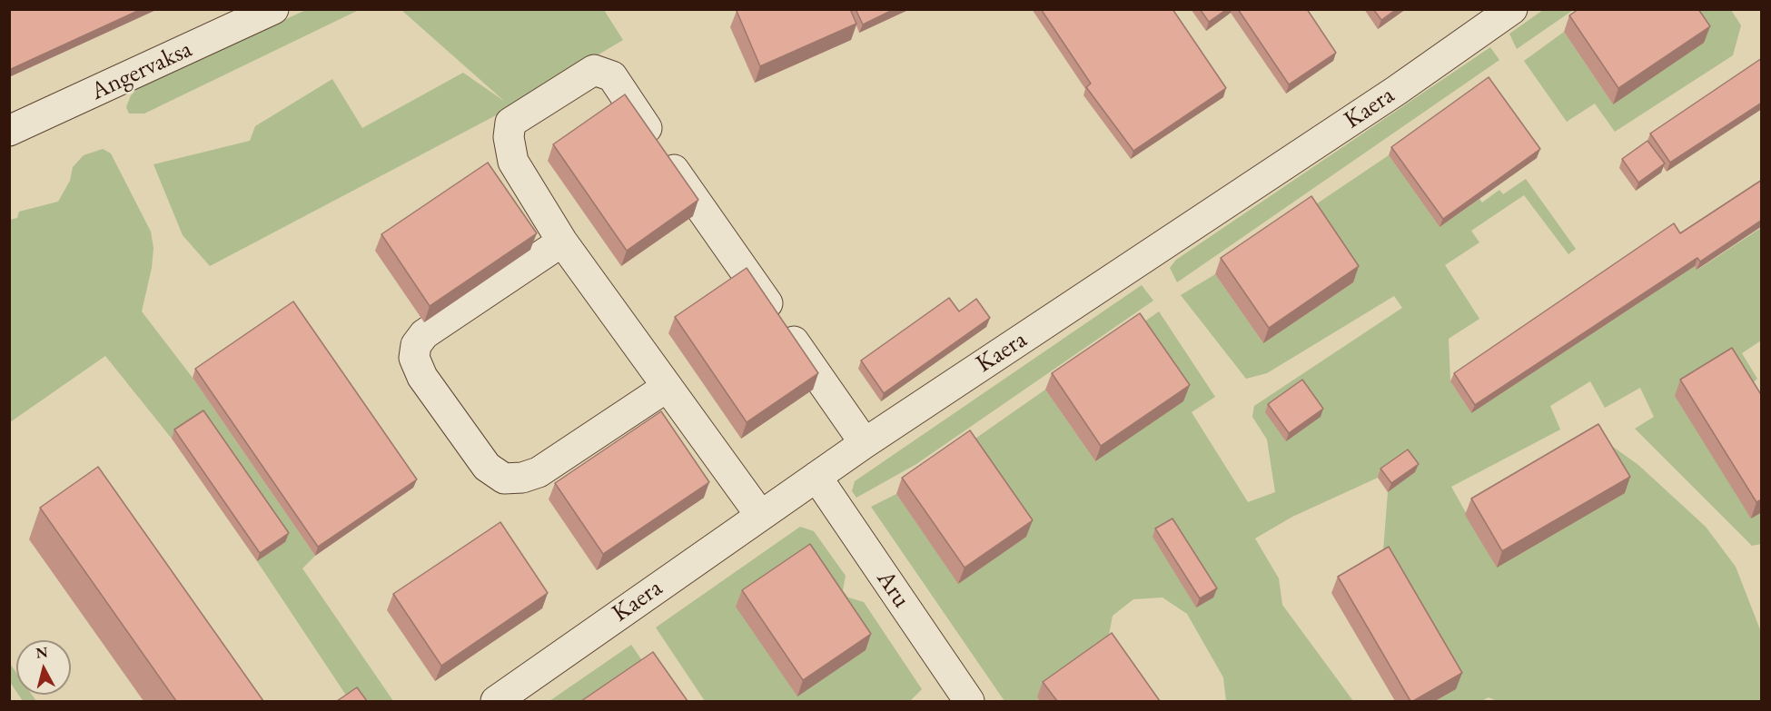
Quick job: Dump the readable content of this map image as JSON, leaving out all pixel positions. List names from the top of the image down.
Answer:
{
  "streets": {
    "street": ["Angervaksa", "Kaera", "Aru"]
  },
  "crossings": [
    ["Kaera", "Aru"]
  ],
  "north": "top"
}
